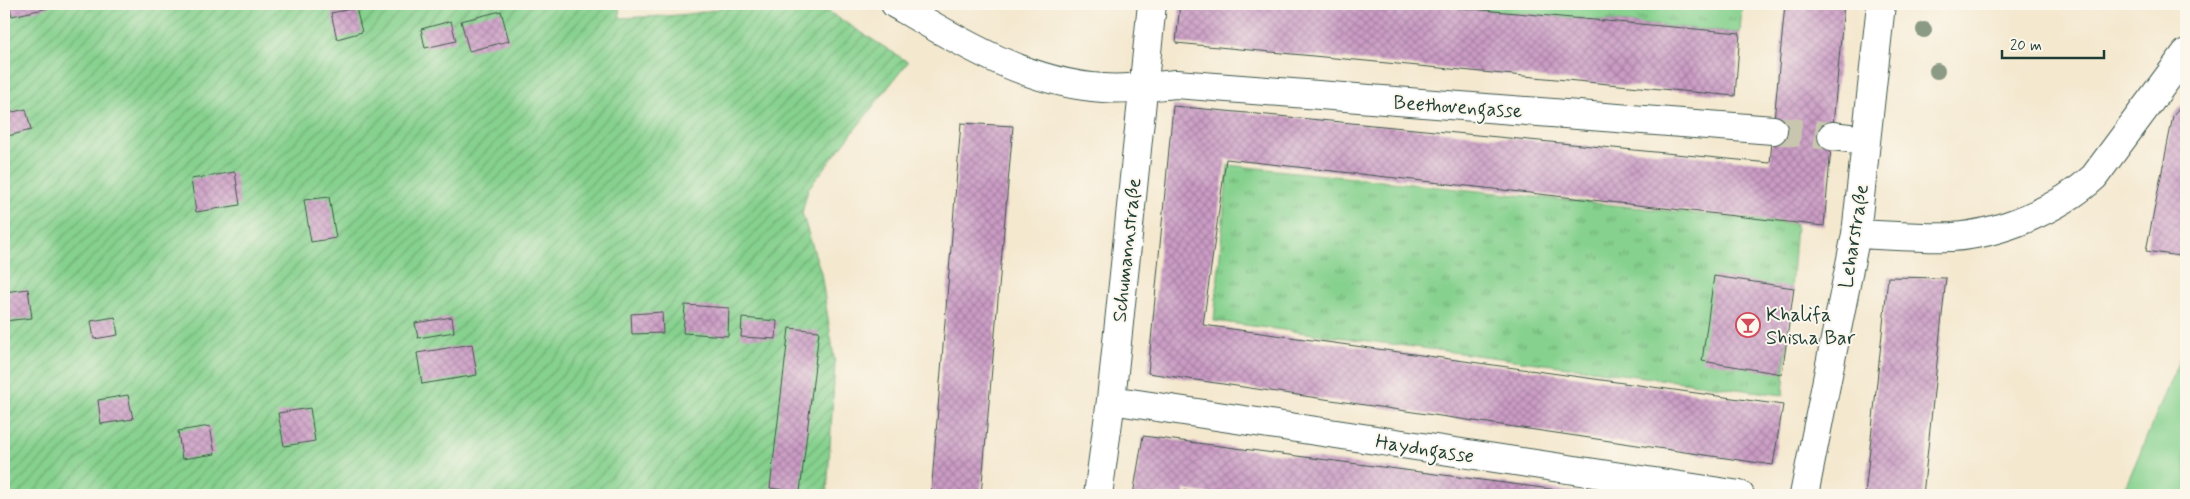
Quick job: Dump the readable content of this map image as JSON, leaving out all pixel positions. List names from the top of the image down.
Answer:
{
  "streets": {
    "street": [
      "Beethovengasse",
      "Leharstraße",
      "Schumannstraße",
      "Haydngasse"
    ]
  },
  "crossings": [
    ["Beethovengasse", "Schumannstraße"],
    ["Schumannstraße", "Haydngasse"]
  ],
  "places": {
    "bar": ["Khalifa Shisha Bar"]
  },
  "scale_bar": "20 m"
}
